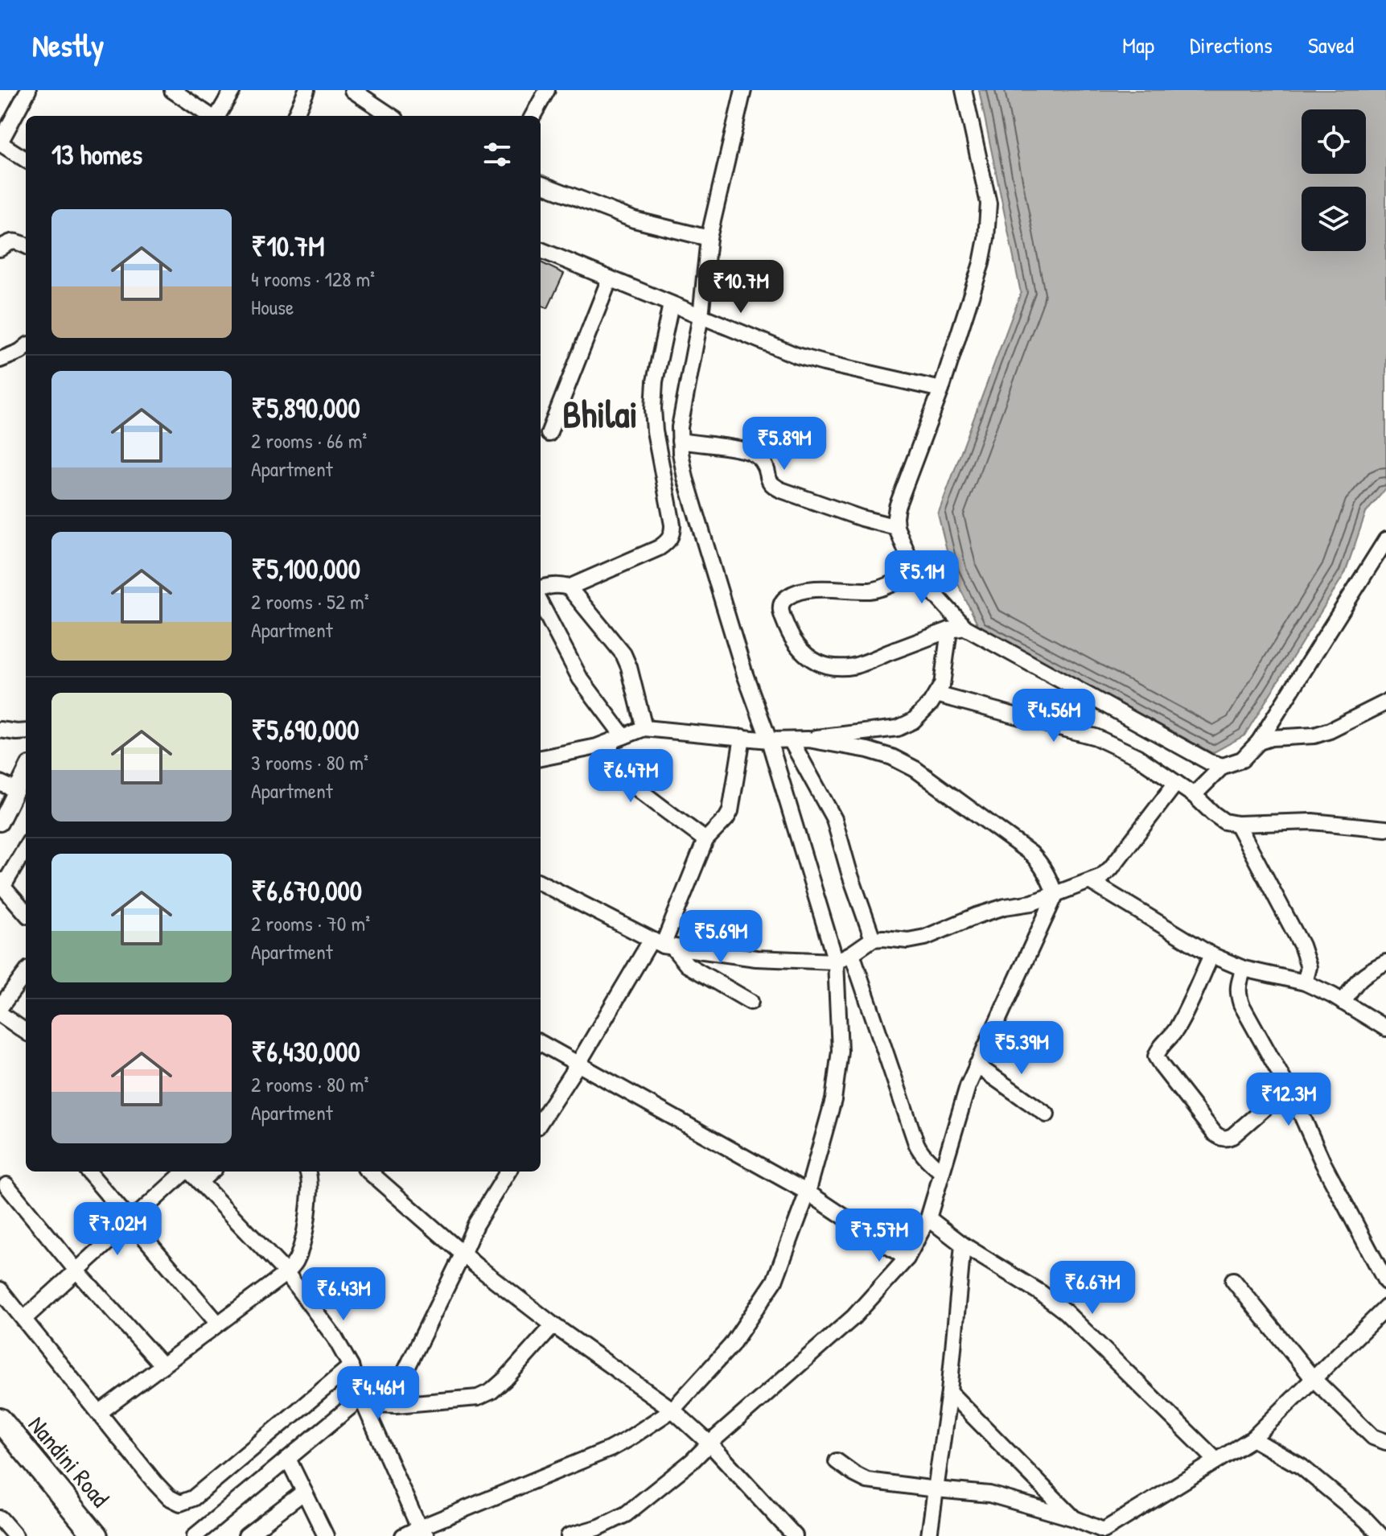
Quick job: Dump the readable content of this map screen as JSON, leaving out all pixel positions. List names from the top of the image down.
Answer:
{
  "streets": {
    "main road": ["Nandini Road"]
  },
  "districts": ["Bhilai"],
  "page": {
    "header": "Nestly",
    "nav": ["Map", "Directions", "Saved"],
    "heading": "13 homes",
    "list": [
      {
        "name": "₹10.7M",
        "note": "4 rooms · 128 m² · House"
      },
      {
        "name": "₹5,890,000",
        "note": "2 rooms · 66 m² · Apartment"
      },
      {
        "name": "₹5,100,000",
        "note": "2 rooms · 52 m² · Apartment"
      },
      {
        "name": "₹5,690,000",
        "note": "3 rooms · 80 m² · Apartment"
      },
      {
        "name": "₹6,670,000",
        "note": "2 rooms · 70 m² · Apartment"
      },
      {
        "name": "₹6,430,000",
        "note": "2 rooms · 80 m² · Apartment"
      }
    ],
    "price": [
      "₹10.7M",
      "₹5.89M",
      "₹5.1M",
      "₹4.56M",
      "₹6.47M",
      "₹5.69M",
      "₹5.39M",
      "₹12.3M",
      "₹7.02M",
      "₹7.57M",
      "₹6.67M",
      "₹6.43M",
      "₹4.46M"
    ]
  }
}
